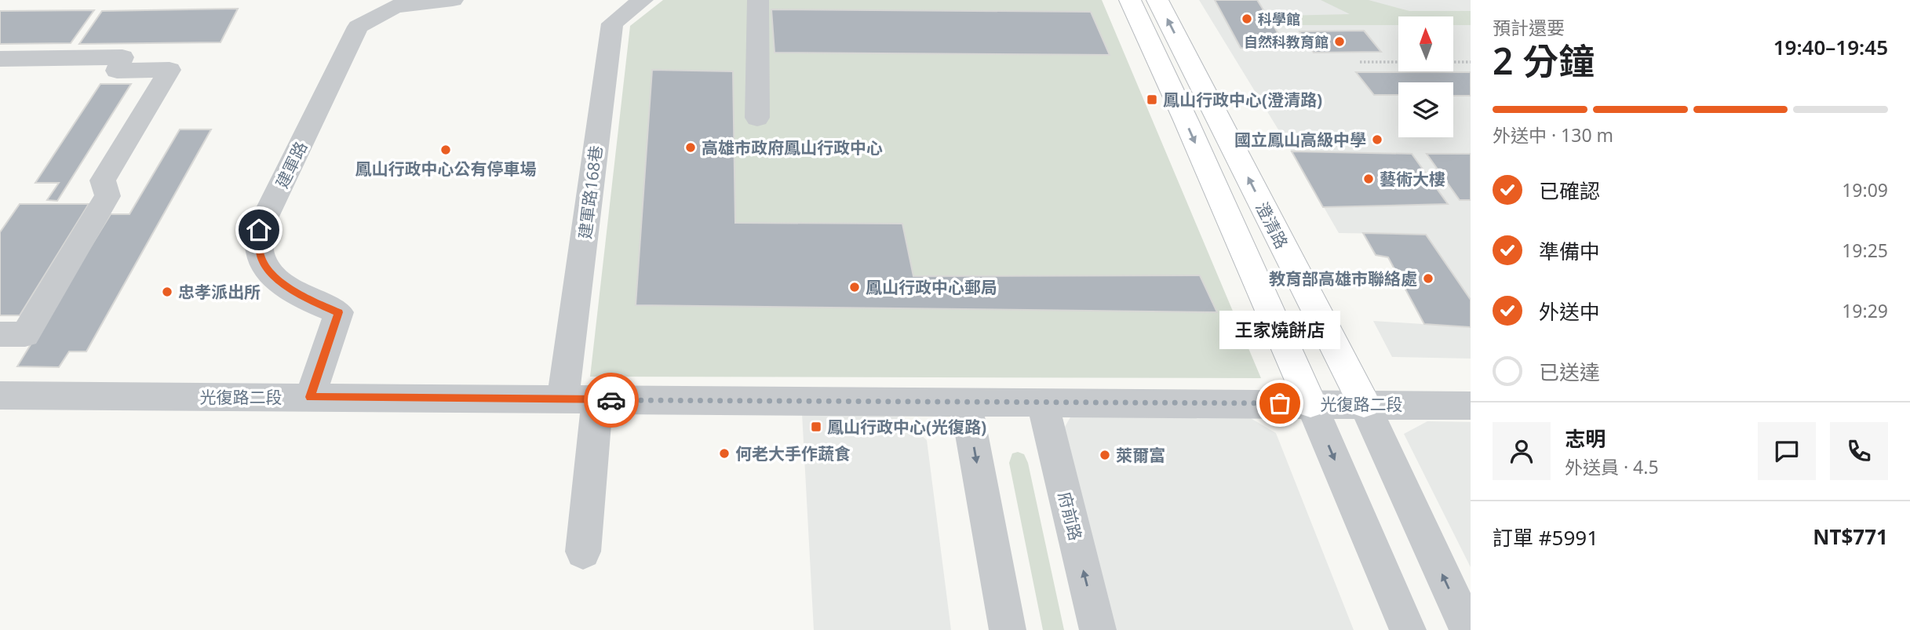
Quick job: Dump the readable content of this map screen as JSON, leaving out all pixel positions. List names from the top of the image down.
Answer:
{
  "streets": {
    "main road": ["澄清路"],
    "street": [
      "建軍路",
      "建軍路168巷",
      "光復路二段",
      "府前路"
    ]
  },
  "crossings": [
    ["建軍路", "光復路二段"],
    ["建軍路168巷", "光復路二段"],
    ["澄清路", "光復路二段"],
    ["光復路二段", "府前路"]
  ],
  "places": {
    "other": [
      "科學館",
      "自然科教育館",
      "國立鳳山高級中學",
      "高雄市政府鳳山行政中心",
      "鳳山行政中心公有停車場",
      "藝術大樓",
      "教育部高雄市聯絡處",
      "鳳山行政中心郵局",
      "忠孝派出所",
      "王家燒餅店",
      "何老大手作蔬食",
      "萊爾富"
    ],
    "transit": ["鳳山行政中心(澄清路)", "鳳山行政中心(光復路)"]
  },
  "north": "top",
  "page": {
    "heading": ["2 分鐘", "預計還要", "19:40–19:45"],
    "panel": [
      "志明",
      "外送員 · 4.5",
      "訂單 #5991",
      "NT$771"
    ],
    "bar": "外送中 · 130 m",
    "list": [
      ["已確認", "19:09"],
      ["準備中", "19:25"],
      ["外送中", "19:29"],
      "已送達"
    ],
    "bubble": "王家燒餅店"
  }
}
